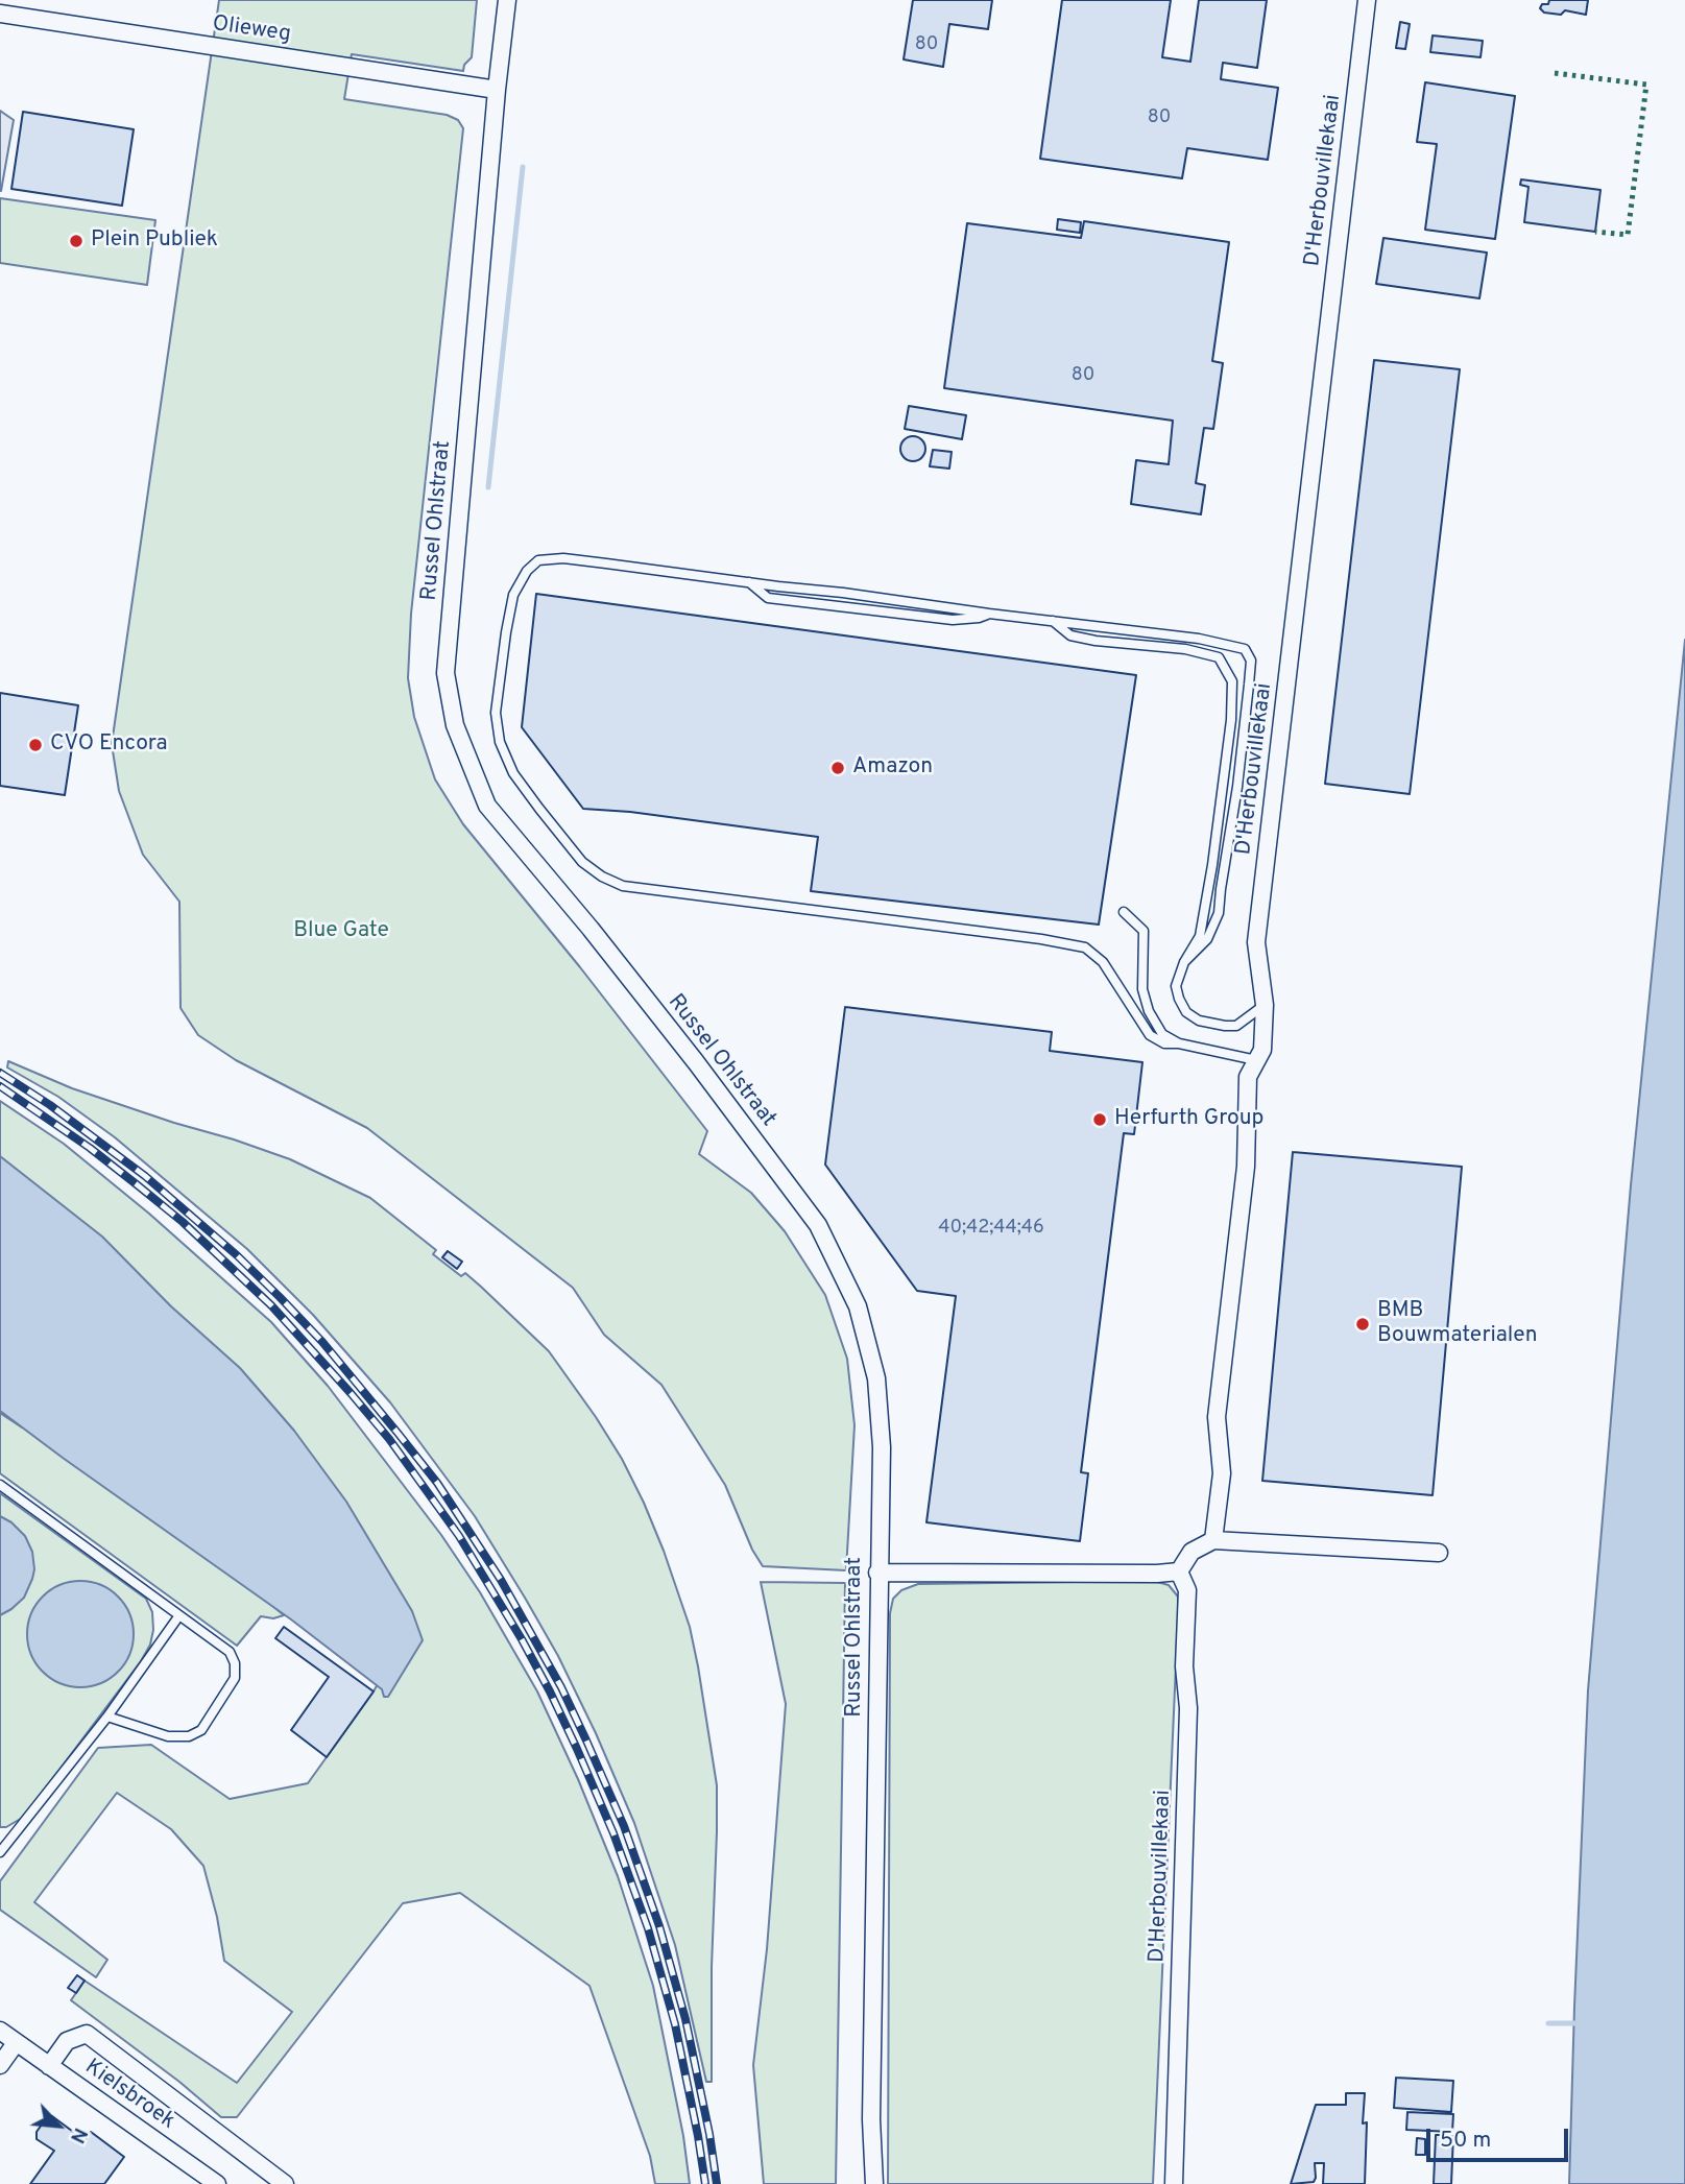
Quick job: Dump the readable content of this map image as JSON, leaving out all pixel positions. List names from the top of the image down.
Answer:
{
  "streets": {
    "street": [
      "Olieweg",
      "D'Herbouvillekaai",
      "Russel Ohlstraat",
      "Kielsbroek"
    ]
  },
  "crossings": [
    ["Olieweg", "Russel Ohlstraat"]
  ],
  "parks": ["Blue Gate"],
  "places": [
    "Plein Publiek",
    "CVO Encora",
    "Amazon",
    "Herfurth Group",
    "BMB Bouwmaterialen"
  ],
  "house_numbers": [
    "80",
    "80",
    "80",
    "40;42;44;46"
  ],
  "scale_bar": "50 m",
  "north": "bottom right"
}
